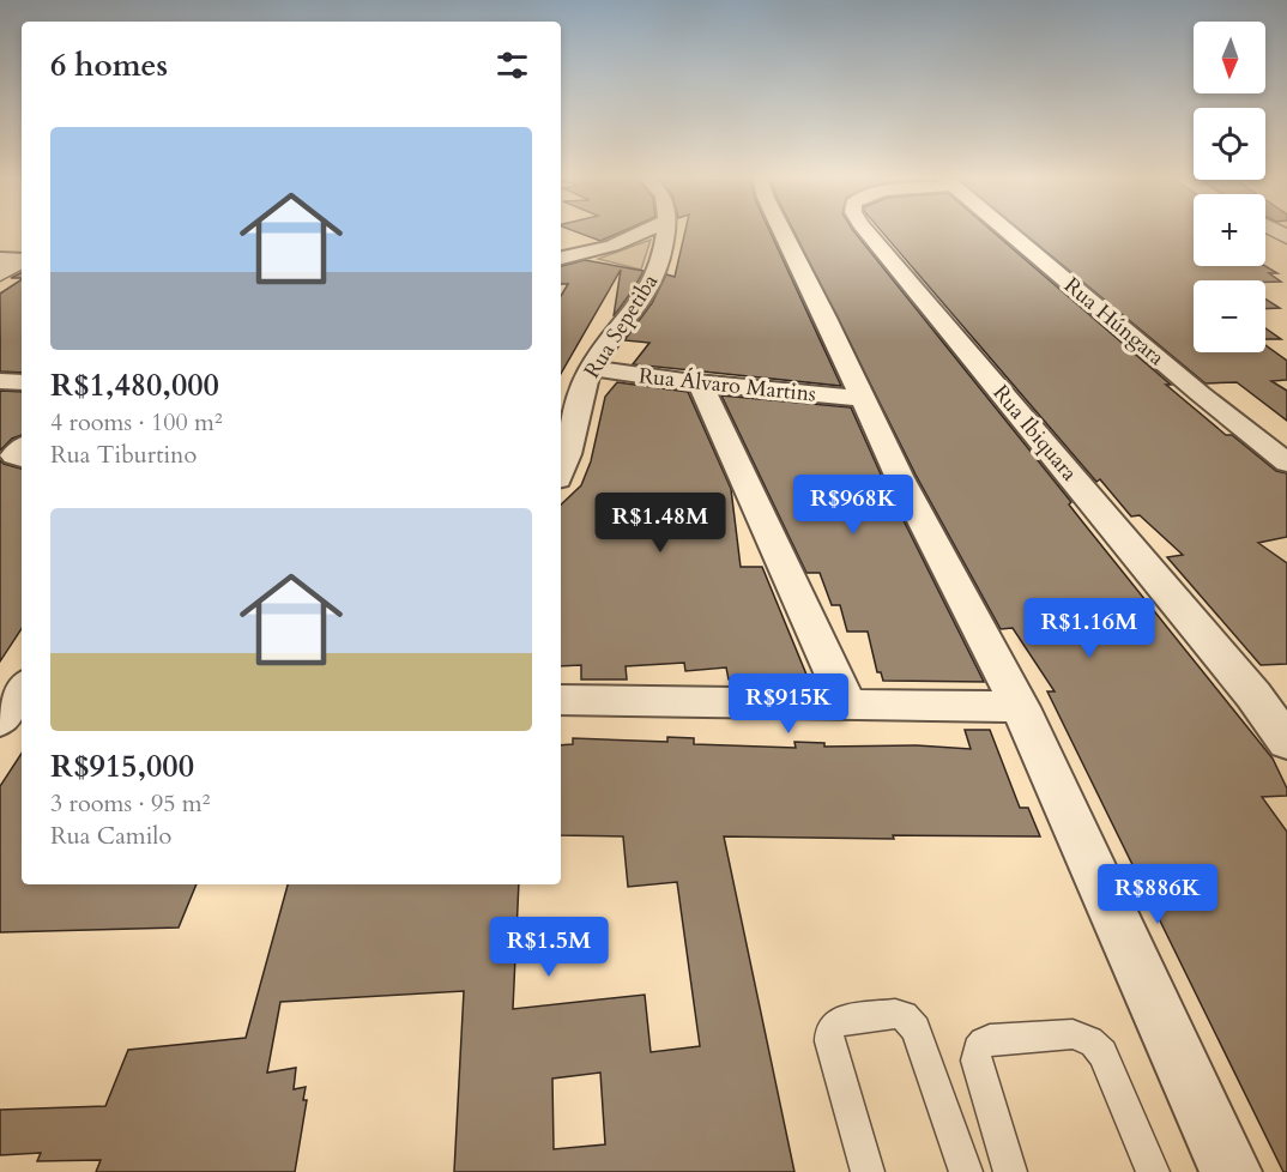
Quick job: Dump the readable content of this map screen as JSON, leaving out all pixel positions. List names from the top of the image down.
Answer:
{
  "streets": {
    "street": [
      "Rua Húngara",
      "Rua Sepetiba",
      "Rua Álvaro Martins",
      "Rua Ibiquara"
    ]
  },
  "crossings": [
    ["Rua Sepetiba", "Rua Álvaro Martins"]
  ],
  "north": "bottom",
  "page": {
    "map_buttons": ["+", "−"],
    "heading": "6 homes",
    "list": [
      {
        "name": "R$1,480,000",
        "note": "4 rooms · 100 m² · Rua Tiburtino"
      },
      {
        "name": "R$915,000",
        "note": "3 rooms · 95 m² · Rua Camilo"
      }
    ],
    "price": [
      "R$968K",
      "R$1.48M",
      "R$1.16M",
      "R$915K",
      "R$886K",
      "R$1.5M"
    ]
  }
}
